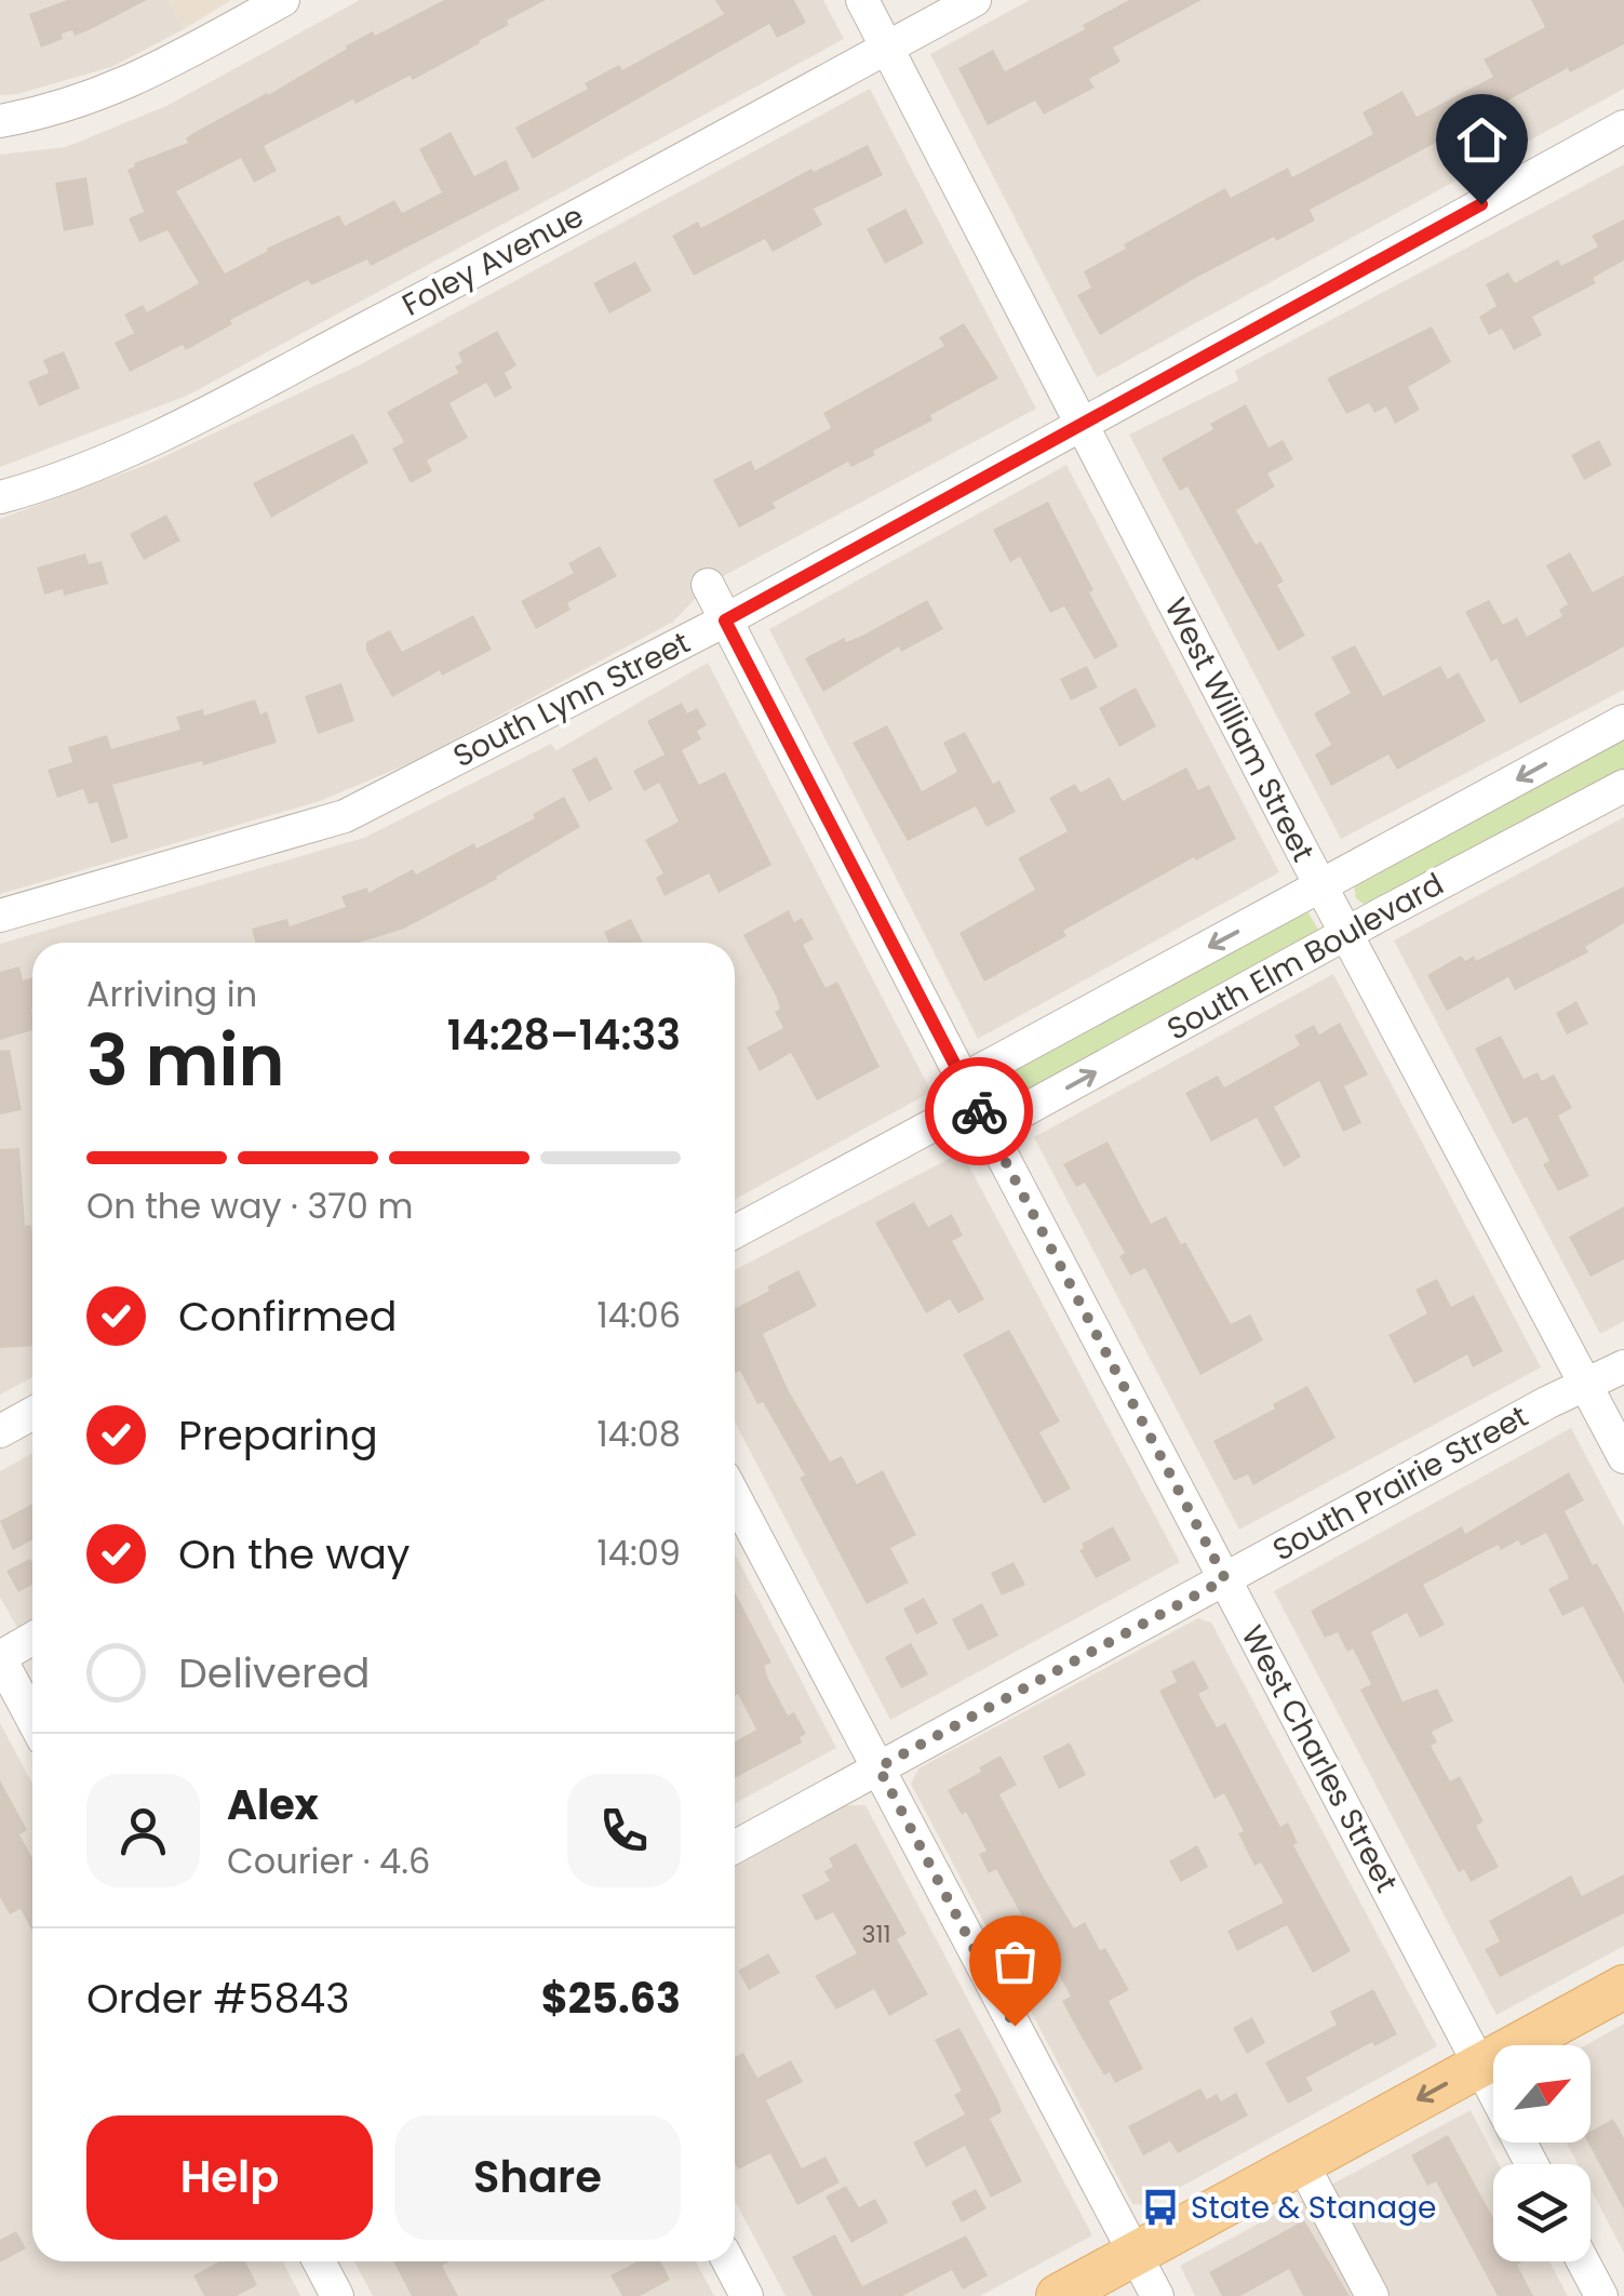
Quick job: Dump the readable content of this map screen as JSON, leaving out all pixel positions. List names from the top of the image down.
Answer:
{
  "streets": {
    "street": [
      "Foley Avenue",
      "South Lynn Street",
      "West William Street",
      "South Elm Boulevard",
      "South Prairie Street",
      "West Charles Street"
    ]
  },
  "crossings": [
    ["Foley Avenue", "West William Street"],
    ["South Lynn Street", "West William Street"],
    ["South Lynn Street", "West Charles Street"],
    ["West William Street", "South Elm Boulevard"],
    ["West William Street", "South Prairie Street"],
    ["South Elm Boulevard", "West Charles Street"],
    ["South Prairie Street", "West Charles Street"]
  ],
  "places": {
    "bus stop": ["State & Stanage"]
  },
  "house_numbers": ["311"],
  "north": "top right",
  "page": {
    "heading": ["3 min", "Arriving in", "14:28–14:33"],
    "panel": [
      "Alex",
      "Courier · 4.6",
      "Order #5843",
      "$25.63"
    ],
    "bar": "On the way · 370 m",
    "list": [
      ["Confirmed", "14:06"],
      ["Preparing", "14:08"],
      ["On the way", "14:09"],
      "Delivered"
    ],
    "buttons": ["Help", "Share"]
  }
}
